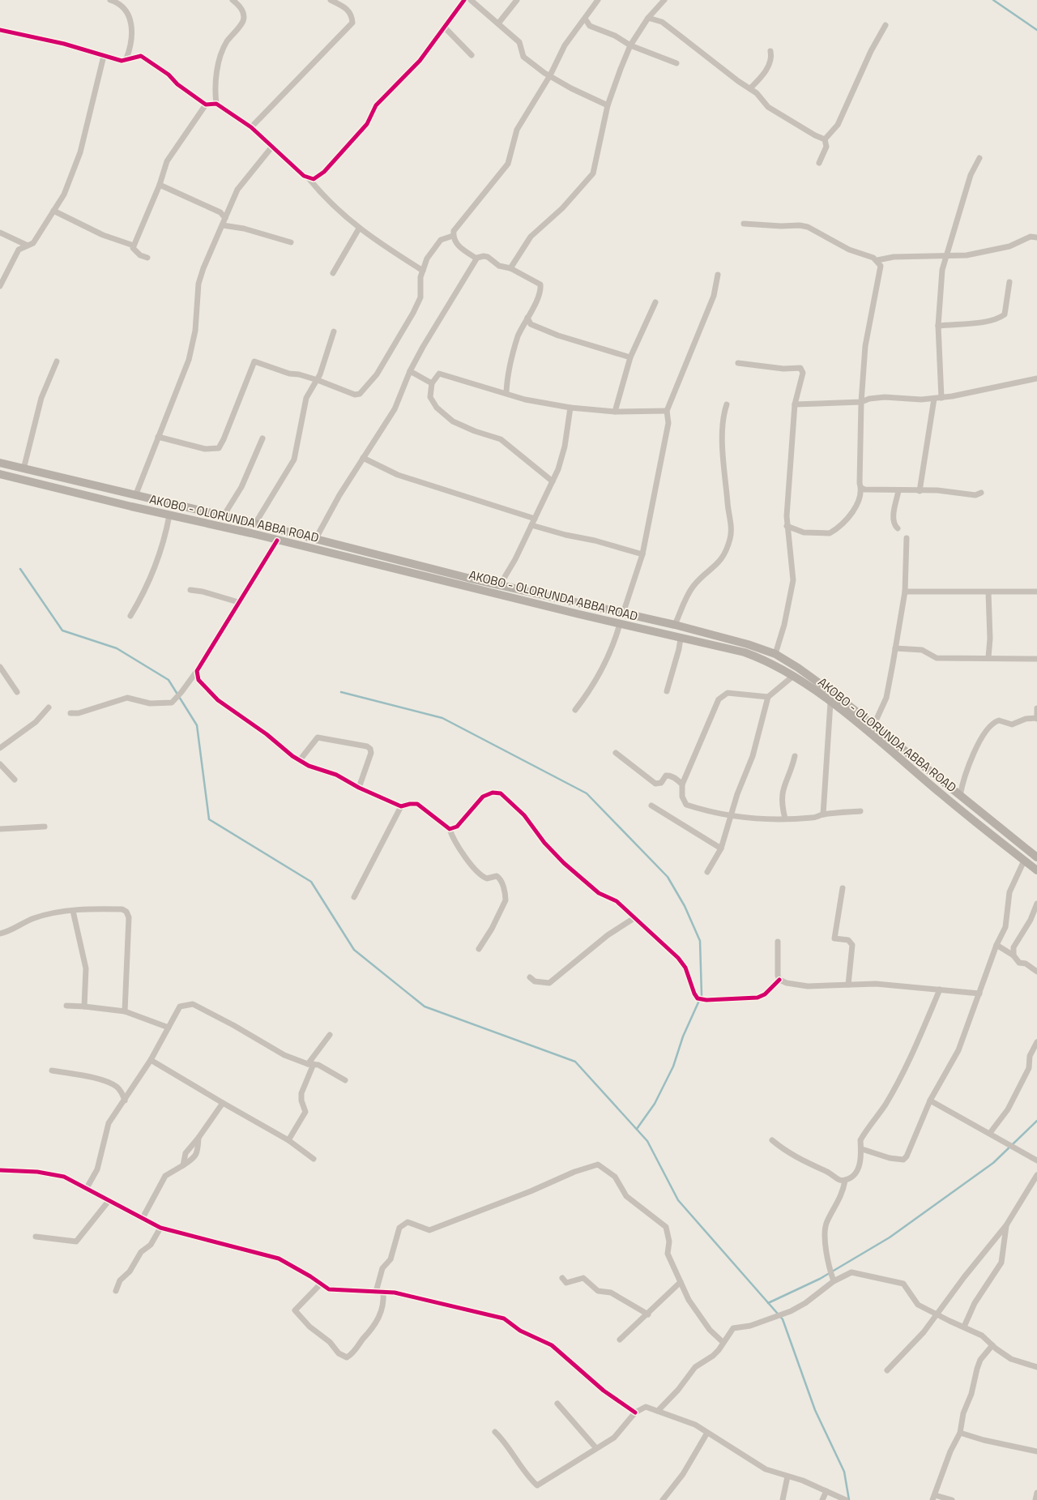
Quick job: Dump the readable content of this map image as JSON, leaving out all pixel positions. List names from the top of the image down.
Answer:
{
  "streets": {
    "main road": ["AKOBO - OLORUNDA ABBA ROAD"]
  }
}
